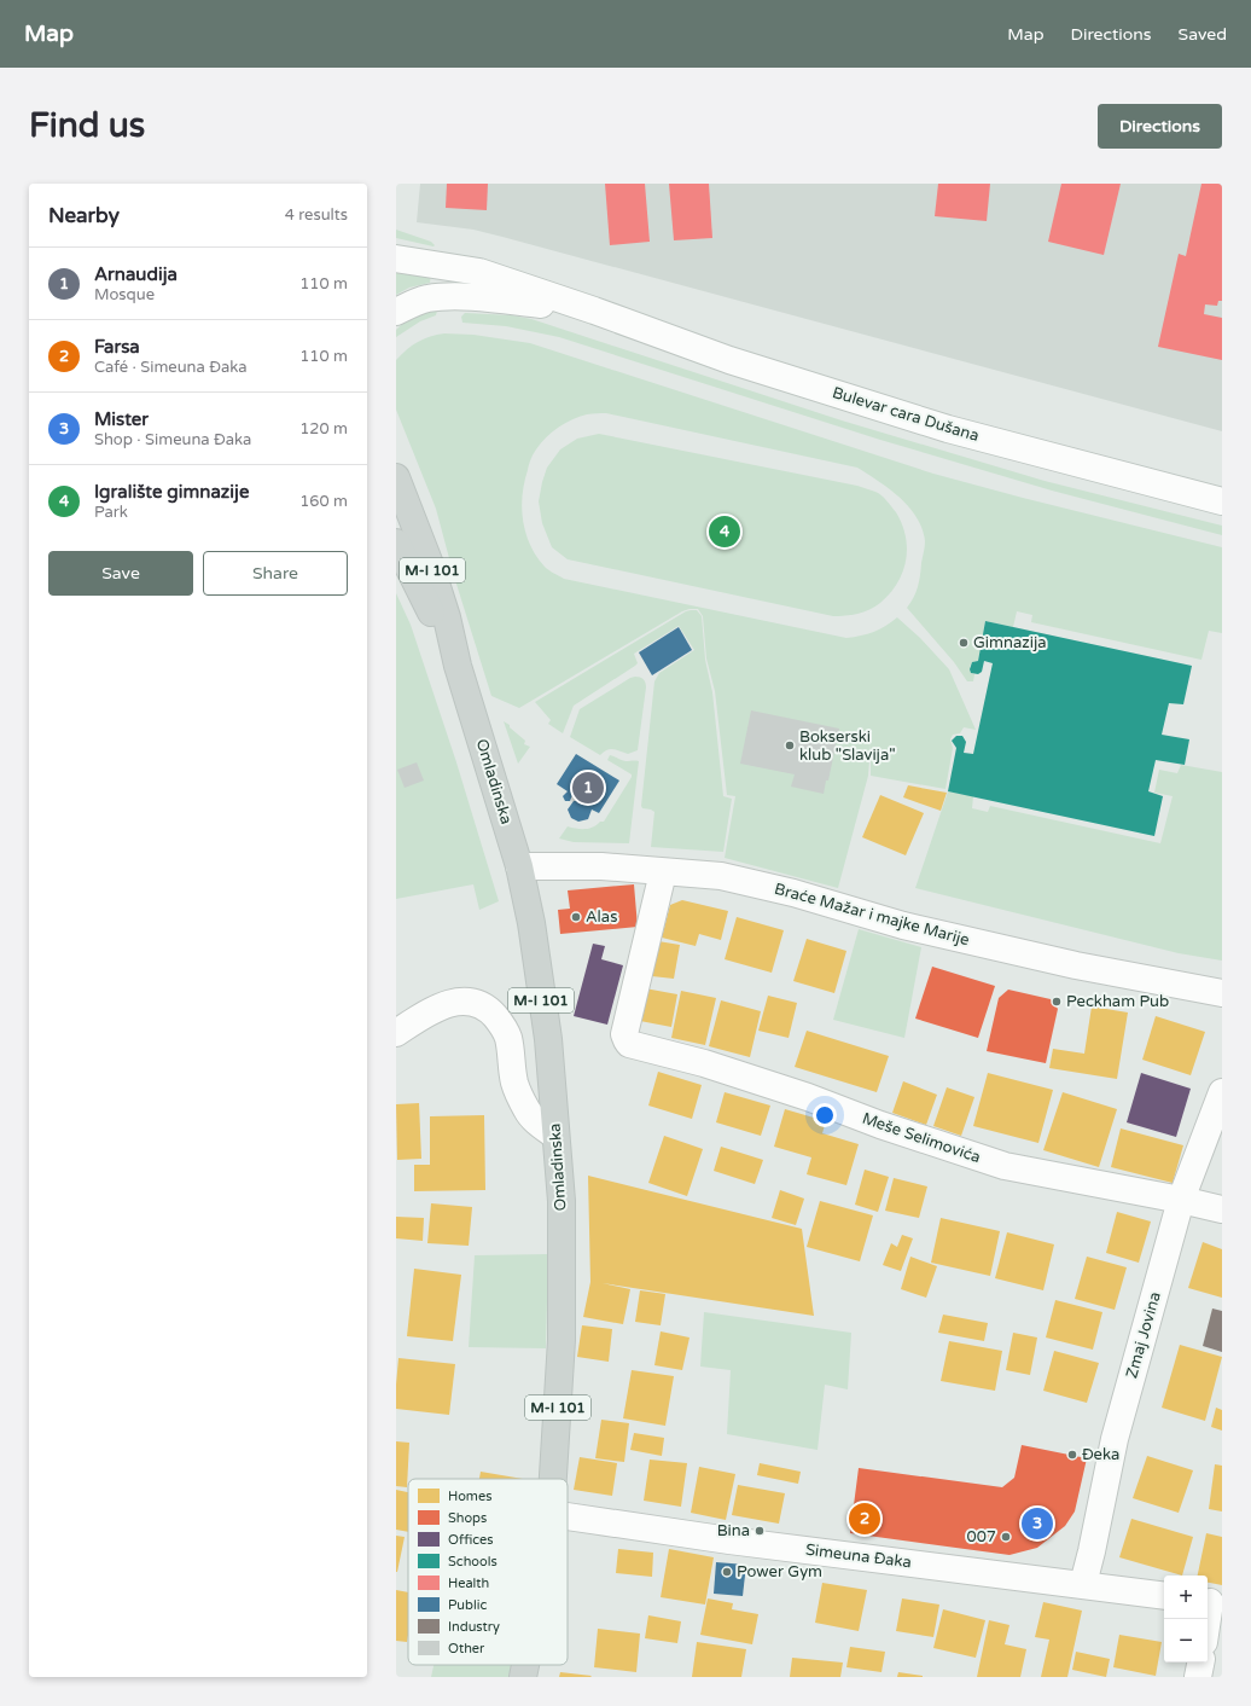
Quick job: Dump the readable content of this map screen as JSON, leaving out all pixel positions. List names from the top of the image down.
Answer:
{
  "streets": {
    "main road": ["M-I 101", "Omladinska"],
    "street": [
      "Bulevar cara Dušana",
      "Braće Mažar i majke Marije",
      "Meše Selimovića",
      "Zmaj Jovina",
      "Simeuna Đaka"
    ]
  },
  "crossings": [
    ["Omladinska", "Braće Mažar i majke Marije"],
    ["Braće Mažar i majke Marije", "Meše Selimovića"],
    ["Meše Selimovića", "Zmaj Jovina"],
    ["Zmaj Jovina", "Simeuna Đaka"]
  ],
  "places": [
    "Gimnazija",
    "Bokserski klub \"Slavija\"",
    "Alas",
    "Peckham Pub",
    "Đeka",
    "Bina",
    "007",
    "Power Gym"
  ],
  "legend": [
    "Homes",
    "Shops",
    "Offices",
    "Schools",
    "Health",
    "Public",
    "Industry",
    "Other"
  ],
  "page": {
    "header": "Map",
    "nav": ["Map", "Directions", "Saved"],
    "buttons": [
      "Directions",
      ["Save", "Share"]
    ],
    "title": "Find us",
    "heading": ["Nearby", "4 results"],
    "list": [
      {
        "mark": "1",
        "name": "Arnaudija",
        "note": "Mosque",
        "value": "110 m"
      },
      {
        "mark": "2",
        "name": "Farsa",
        "note": "Café · Simeuna Đaka",
        "value": "110 m"
      },
      {
        "mark": "3",
        "name": "Mister",
        "note": "Shop · Simeuna Đaka",
        "value": "120 m"
      },
      {
        "mark": "4",
        "name": "Igralište gimnazije",
        "note": "Park",
        "value": "160 m"
      }
    ],
    "pins": [
      "4",
      "1",
      "2",
      "3"
    ],
    "map_buttons": ["+", "−"]
  }
}
